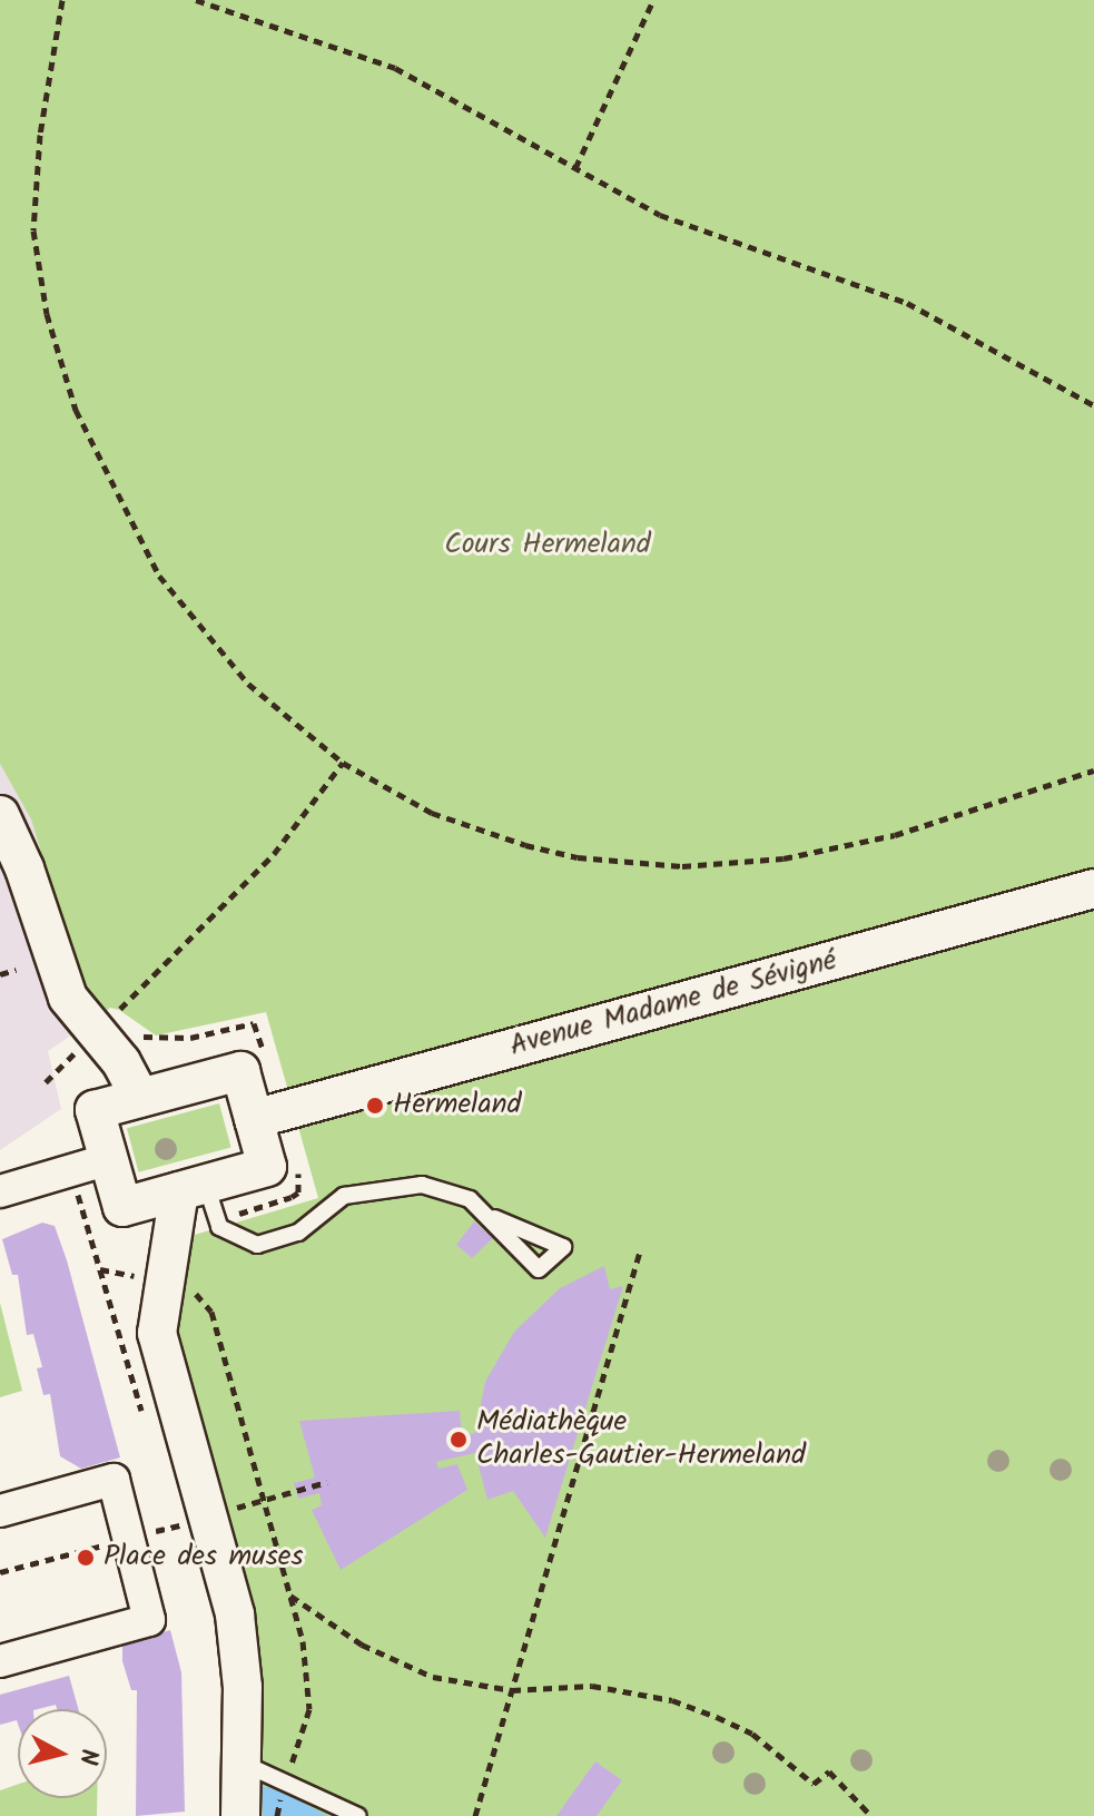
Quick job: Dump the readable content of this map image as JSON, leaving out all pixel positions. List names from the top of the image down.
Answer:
{
  "streets": {
    "street": ["Avenue Madame de Sévigné"]
  },
  "parks": ["Cours Hermeland"],
  "places": ["Hermeland", "Médiathèque Charles-Gautier-Hermeland", "Place des muses"],
  "north": "right"
}
